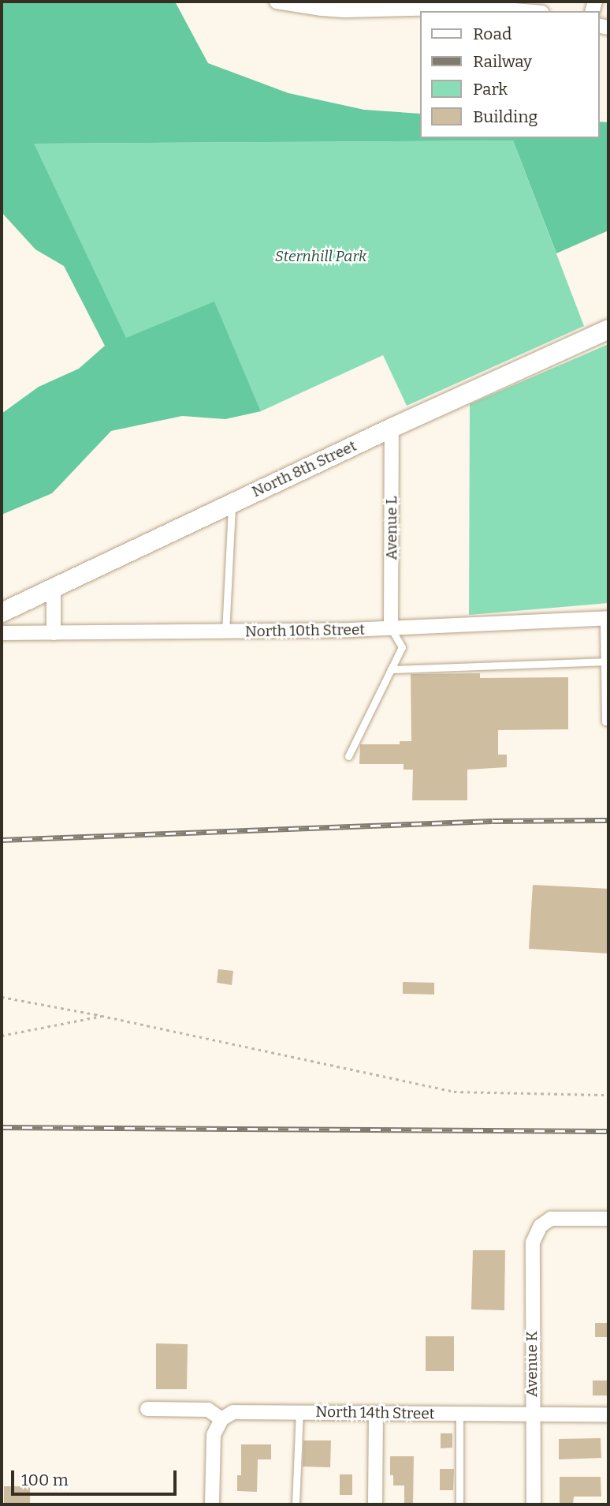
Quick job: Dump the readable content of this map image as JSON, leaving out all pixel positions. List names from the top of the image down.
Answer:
{
  "streets": {
    "street": [
      "North 8th Street",
      "Avenue L",
      "North 10th Street",
      "Avenue K",
      "North 14th Street"
    ]
  },
  "crossings": [
    ["North 8th Street", "Avenue L"],
    ["Avenue L", "North 10th Street"],
    ["Avenue K", "North 14th Street"]
  ],
  "parks": ["Sternhill Park"],
  "legend": [
    "Road",
    "Railway",
    "Park",
    "Building"
  ],
  "scale_bar": "100 m"
}
